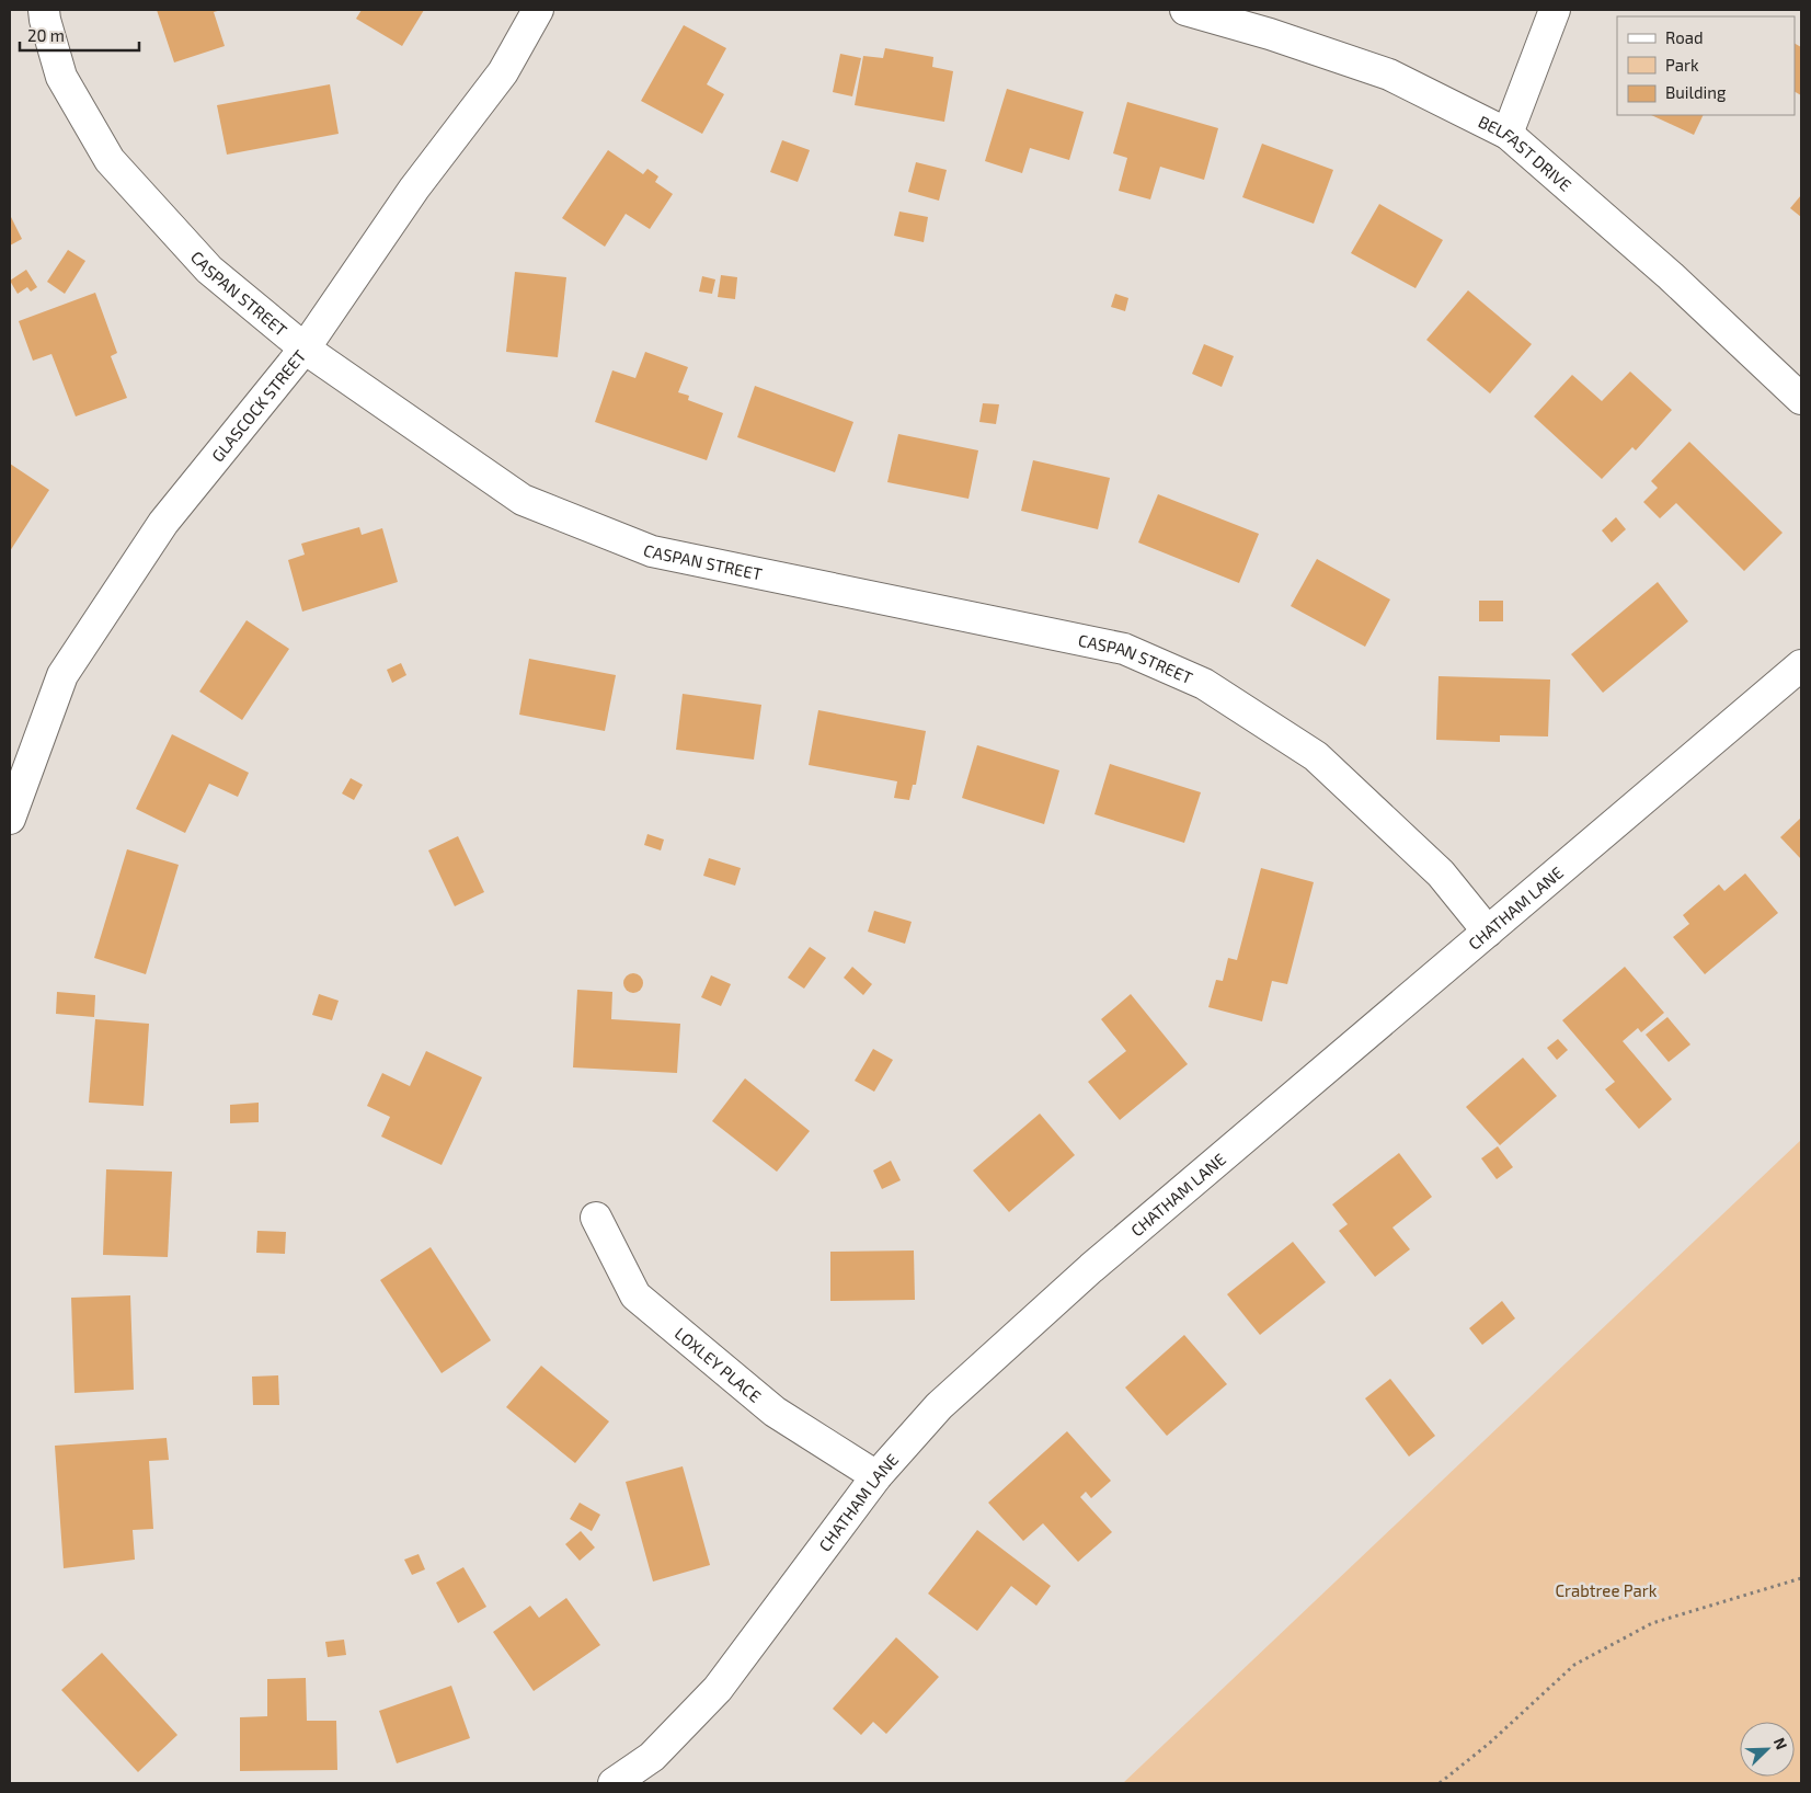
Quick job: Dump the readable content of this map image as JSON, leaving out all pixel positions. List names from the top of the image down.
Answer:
{
  "streets": {
    "street": [
      "BELFAST DRIVE",
      "CASPAN STREET",
      "GLASCOCK STREET",
      "CHATHAM LANE",
      "LOXLEY PLACE"
    ]
  },
  "crossings": [
    ["CASPAN STREET", "GLASCOCK STREET"],
    ["CASPAN STREET", "CHATHAM LANE"],
    ["CHATHAM LANE", "LOXLEY PLACE"]
  ],
  "parks": ["Crabtree Park"],
  "legend": ["Road", "Park", "Building"],
  "scale_bar": "20 m",
  "north": "top right"
}
